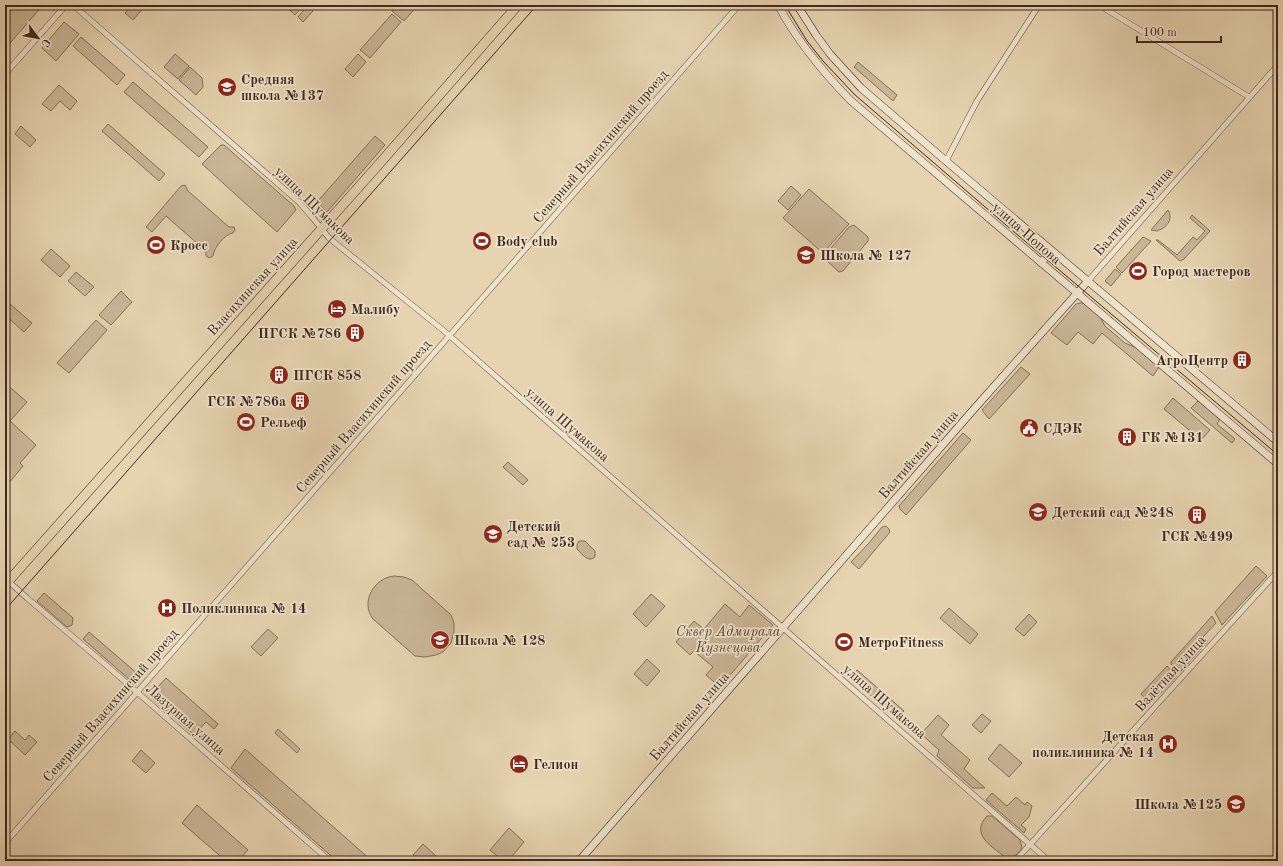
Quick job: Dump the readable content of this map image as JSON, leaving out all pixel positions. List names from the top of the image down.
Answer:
{
  "streets": {
    "highway": ["Власихинская улица"],
    "main road": ["Балтийская улица", "улица Попова"],
    "street": [
      "Северный Власихинский проезд",
      "улица Шумакова",
      "Взлётная улица",
      "Лазурная улица"
    ]
  },
  "crossings": [
    ["Северный Власихинский проезд", "улица Шумакова"],
    ["Северный Власихинский проезд", "Лазурная улица"],
    ["улица Шумакова", "Балтийская улица"],
    ["улица Шумакова", "Власихинская улица"],
    ["улица Шумакова", "Взлётная улица"],
    ["Балтийская улица", "улица Попова"],
    ["Власихинская улица", "Лазурная улица"]
  ],
  "parks": ["Сквер Адмирала Кузнецова"],
  "places": {
    "school or university": [
      "Средняя школа №137",
      "Школа № 127",
      "Детский сад №248",
      "Детский сад № 253",
      "Школа № 128",
      "Школа №125"
    ],
    "sports": [
      "Body club",
      "Кросс",
      "Город мастеров",
      "Рельеф",
      "МетроFitness"
    ],
    "hotel": ["Малибу", "Гелион"],
    "building": [
      "ПГСК №786",
      "АгроЦентр",
      "ПГСК 858",
      "ГСК №786а",
      "ГК №131",
      "ГСК №499"
    ],
    "public building": ["СДЭК"],
    "hospital": ["Поликлиника № 14", "Детская поликлиника № 14"]
  },
  "scale_bar": "100 m",
  "north": "bottom right"
}
